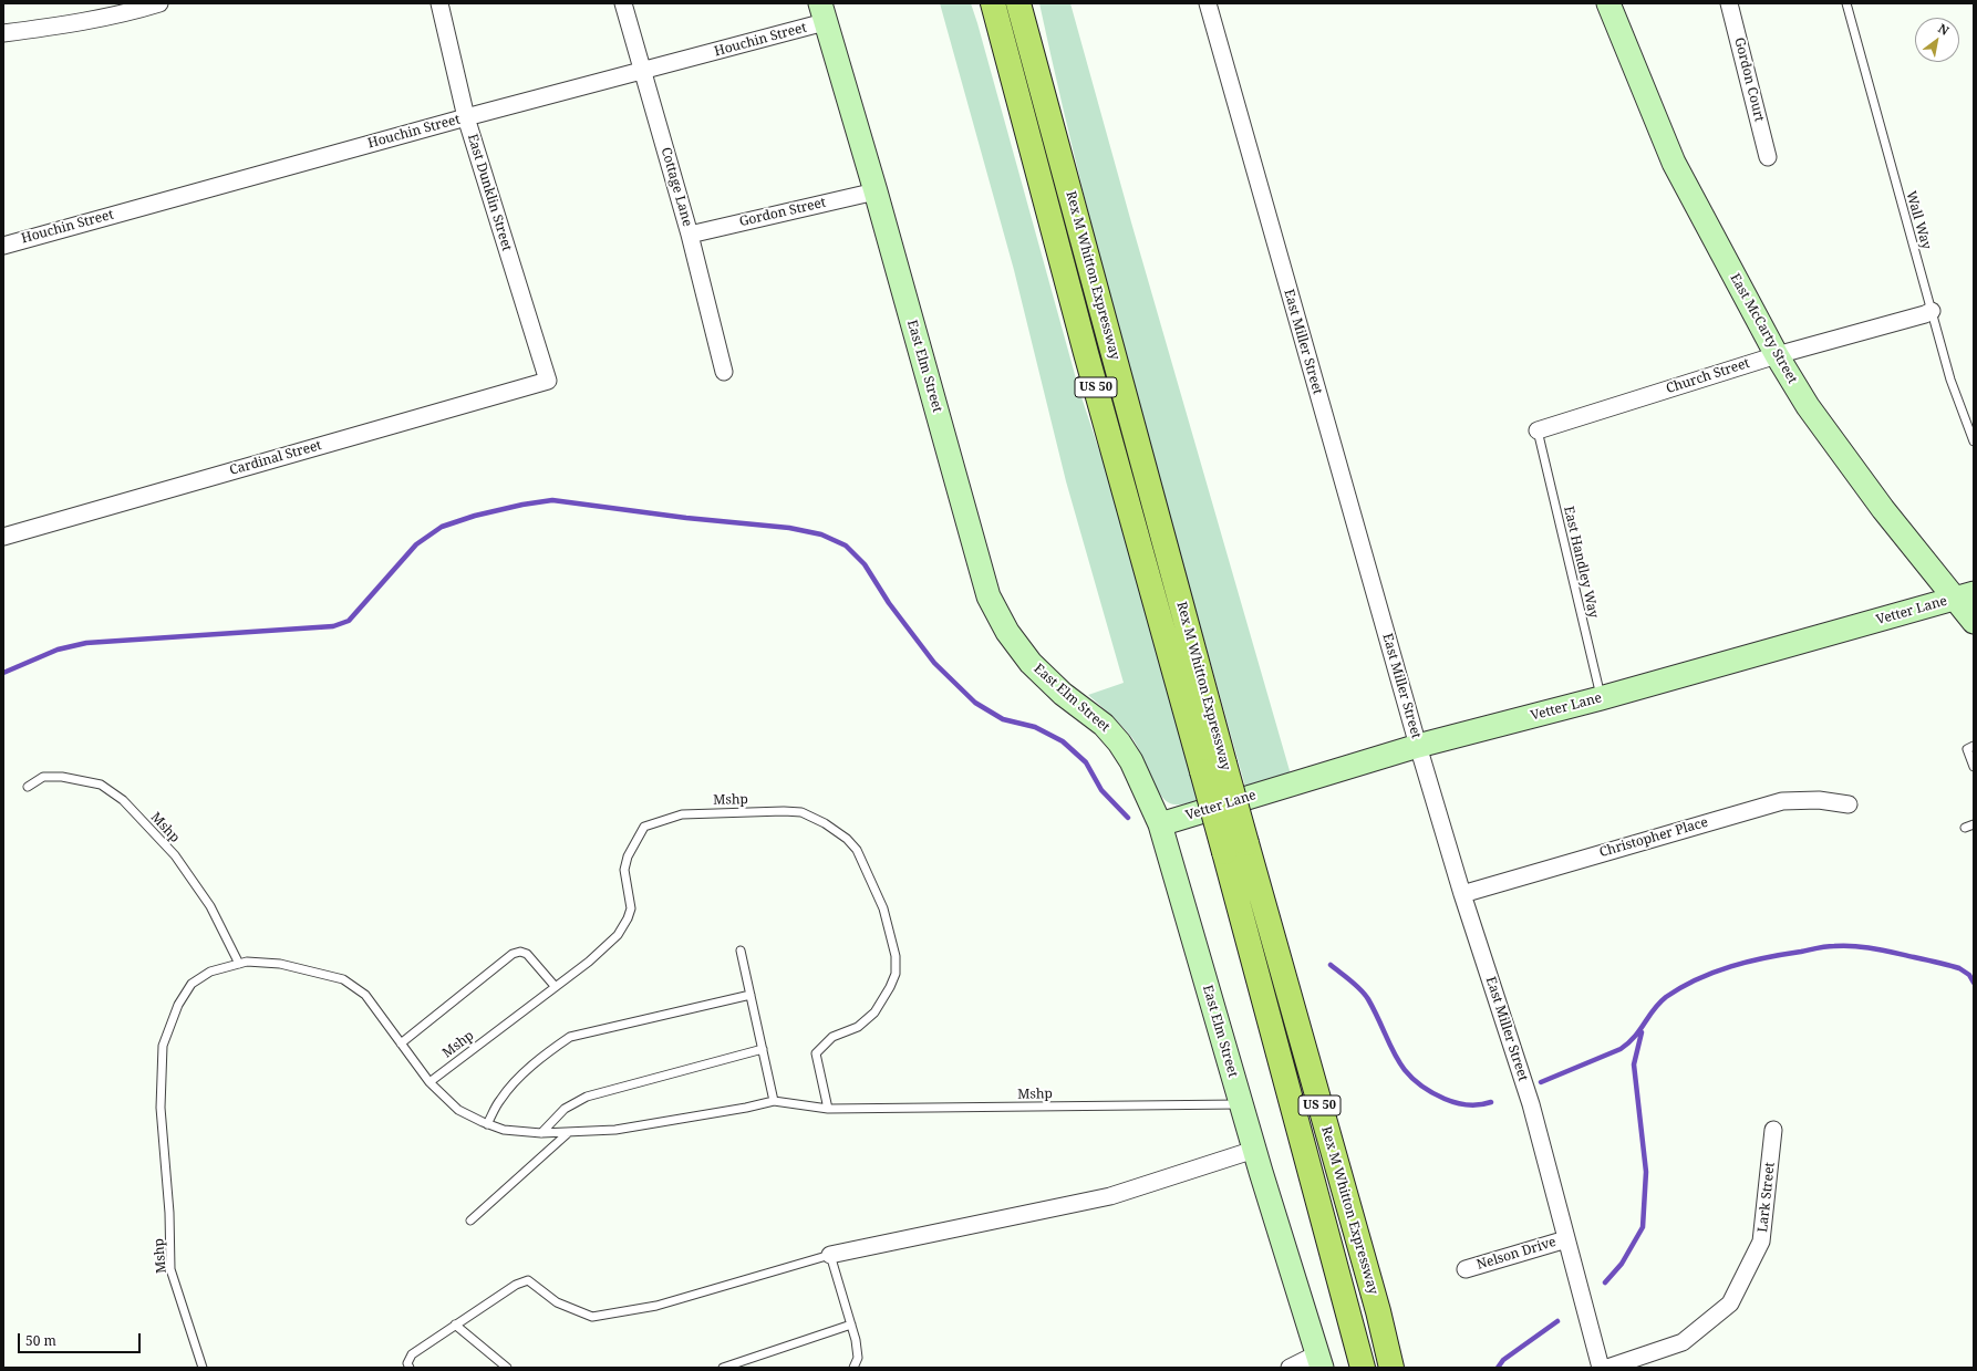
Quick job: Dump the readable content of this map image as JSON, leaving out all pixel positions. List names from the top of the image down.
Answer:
{
  "streets": {
    "highway": ["Rex M Whitton Expressway", "US 50"],
    "street": [
      "Houchin Street",
      "Gordon Court",
      "Cottage Lane",
      "East Dunklin Street",
      "Gordon Street",
      "East McCarty Street",
      "East Miller Street",
      "East Elm Street",
      "Church Street",
      "Cardinal Street",
      "Vetter Lane",
      "Christopher Place",
      "Lark Street",
      "Nelson Drive"
    ],
    "lane": ["Wall Way", "East Handley Way", "Mshp"]
  },
  "crossings": [
    ["Houchin Street", "Cottage Lane"],
    ["Houchin Street", "East Dunklin Street"],
    ["Houchin Street", "East Elm Street"],
    ["Cottage Lane", "Gordon Street"],
    ["East Dunklin Street", "Cardinal Street"],
    ["Gordon Street", "East Elm Street"],
    ["Wall Way", "Church Street"],
    ["East McCarty Street", "Church Street"],
    ["East McCarty Street", "Vetter Lane"],
    ["East Miller Street", "Vetter Lane"],
    ["East Miller Street", "Christopher Place"],
    ["East Miller Street", "Nelson Drive"],
    ["East Elm Street", "Vetter Lane"],
    ["East Elm Street", "Mshp"],
    ["Church Street", "East Handley Way"],
    ["East Handley Way", "Vetter Lane"]
  ],
  "scale_bar": "50 m",
  "north": "top right"
}
